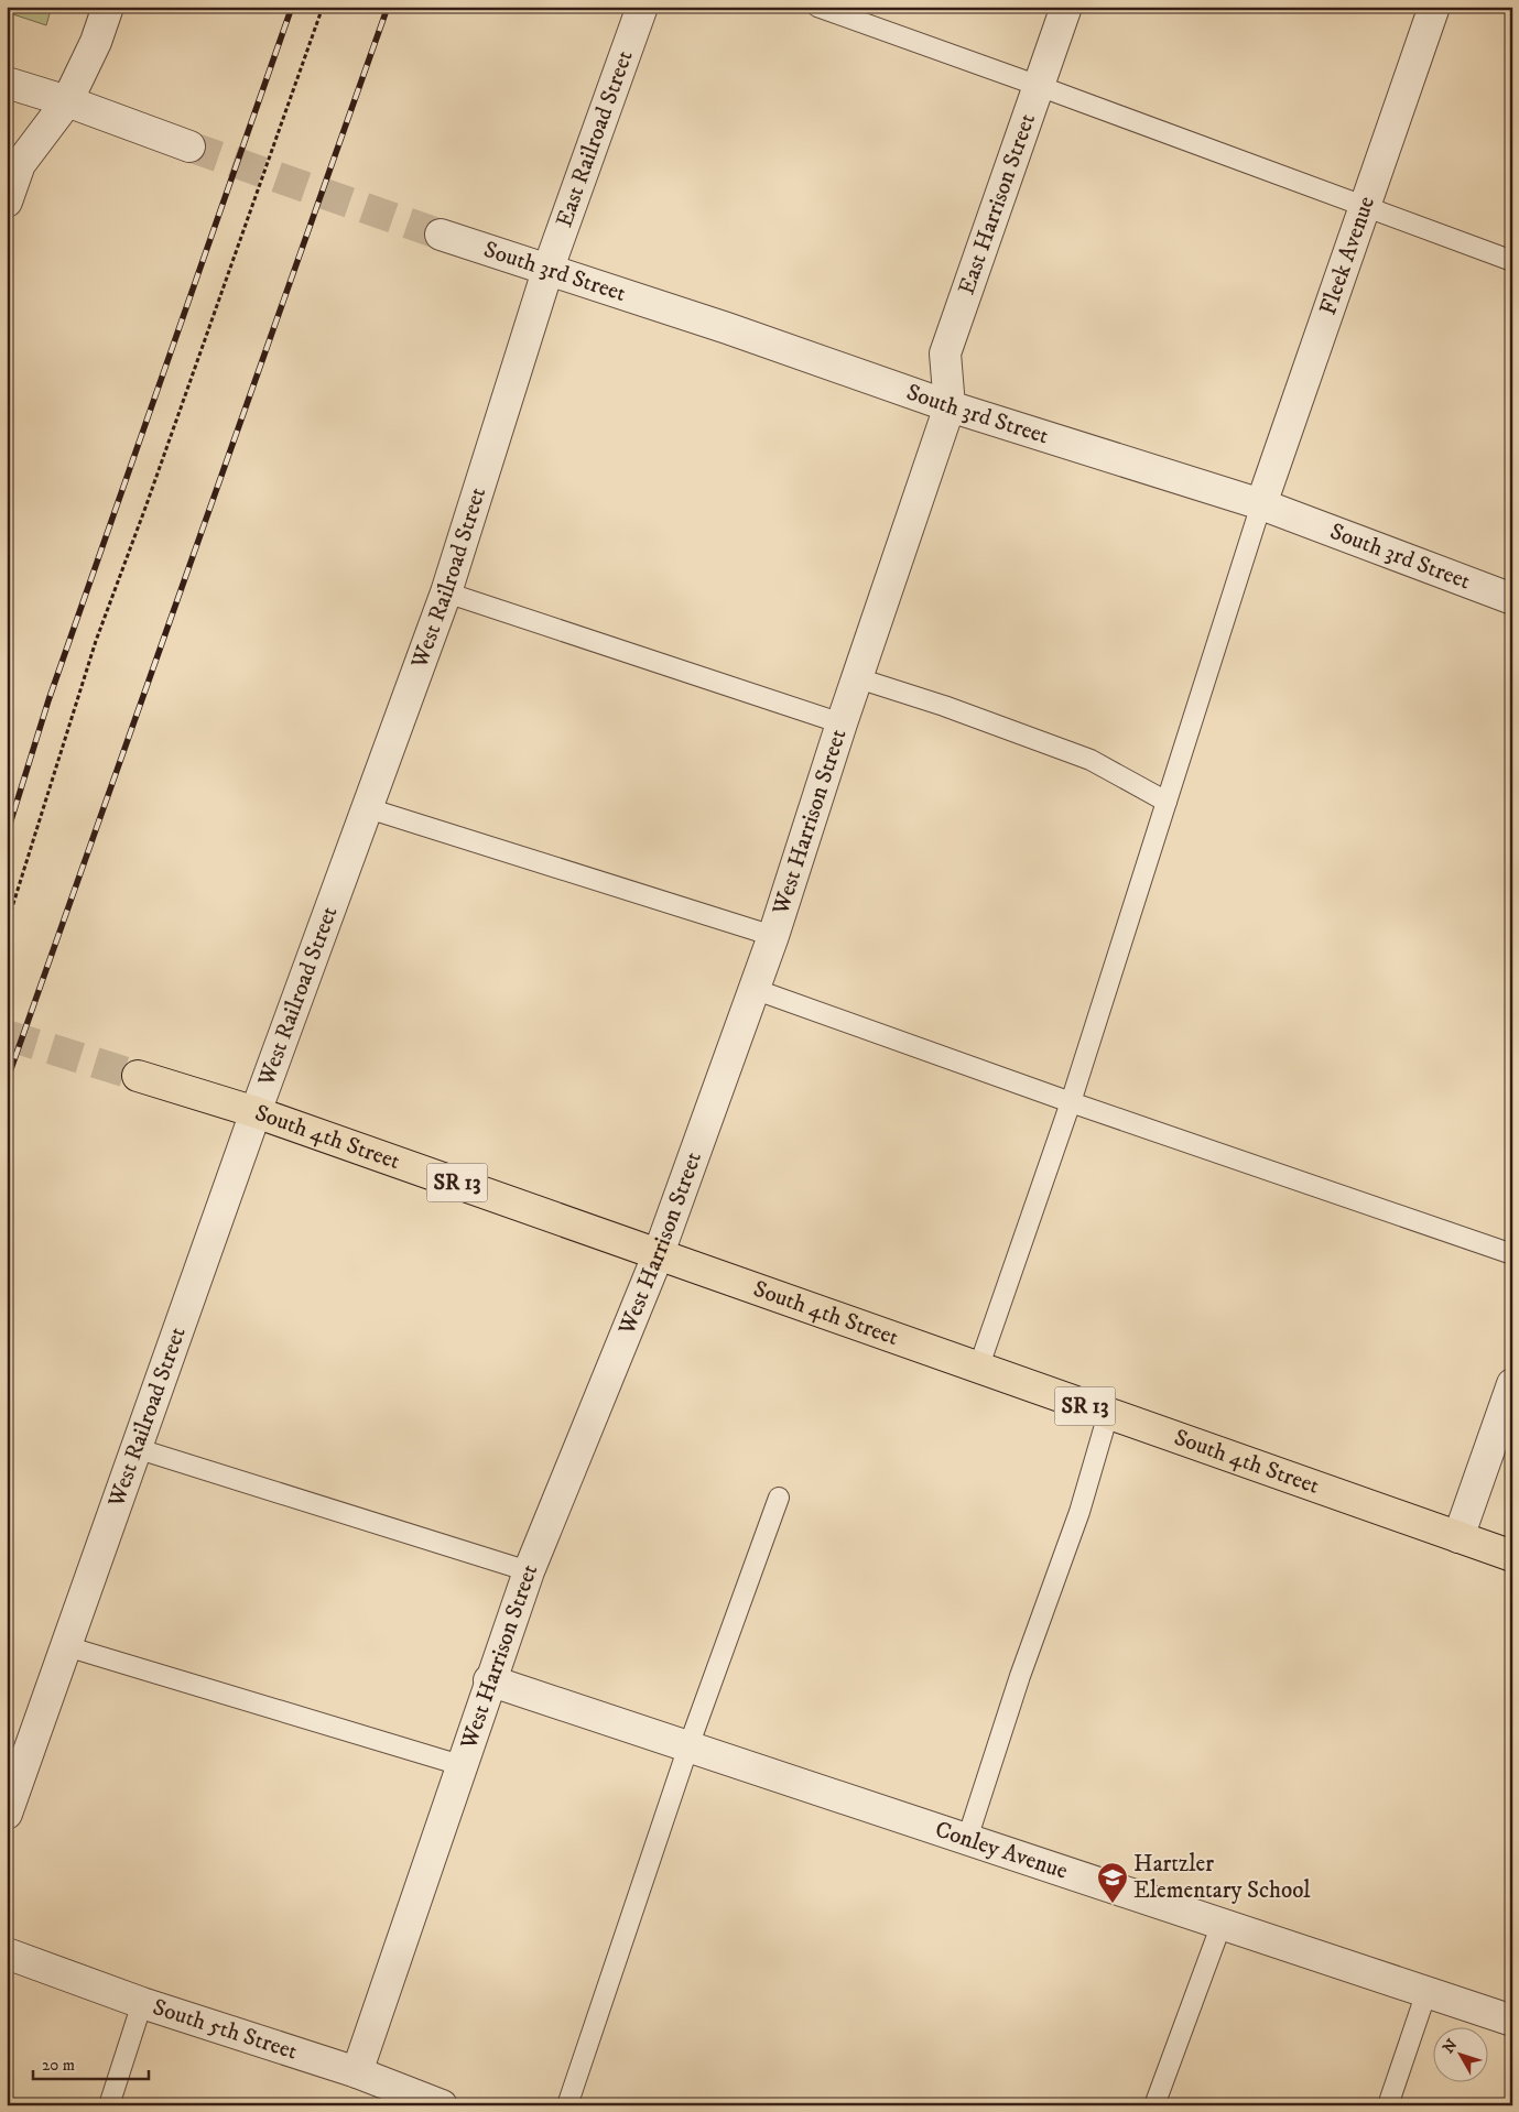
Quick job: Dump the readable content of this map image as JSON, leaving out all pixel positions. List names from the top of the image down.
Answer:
{
  "streets": {
    "main road": ["South 4th Street", "SR 13"],
    "street": [
      "East Railroad Street",
      "East Harrison Street",
      "Fleek Avenue",
      "South 3rd Street",
      "West Railroad Street",
      "West Harrison Street",
      "Conley Avenue",
      "South 5th Street"
    ]
  },
  "crossings": [
    ["East Railroad Street", "South 3rd Street"],
    ["East Railroad Street", "West Railroad Street"],
    ["East Harrison Street", "South 3rd Street"],
    ["East Harrison Street", "West Harrison Street"],
    ["Fleek Avenue", "South 3rd Street"],
    ["South 3rd Street", "West Railroad Street"],
    ["South 3rd Street", "West Harrison Street"],
    ["West Railroad Street", "South 4th Street"],
    ["West Harrison Street", "South 4th Street"],
    ["West Harrison Street", "Conley Avenue"],
    ["West Harrison Street", "South 5th Street"]
  ],
  "places": {
    "school or university": ["Hartzler Elementary School"]
  },
  "scale_bar": "20 m",
  "north": "top left"
}
